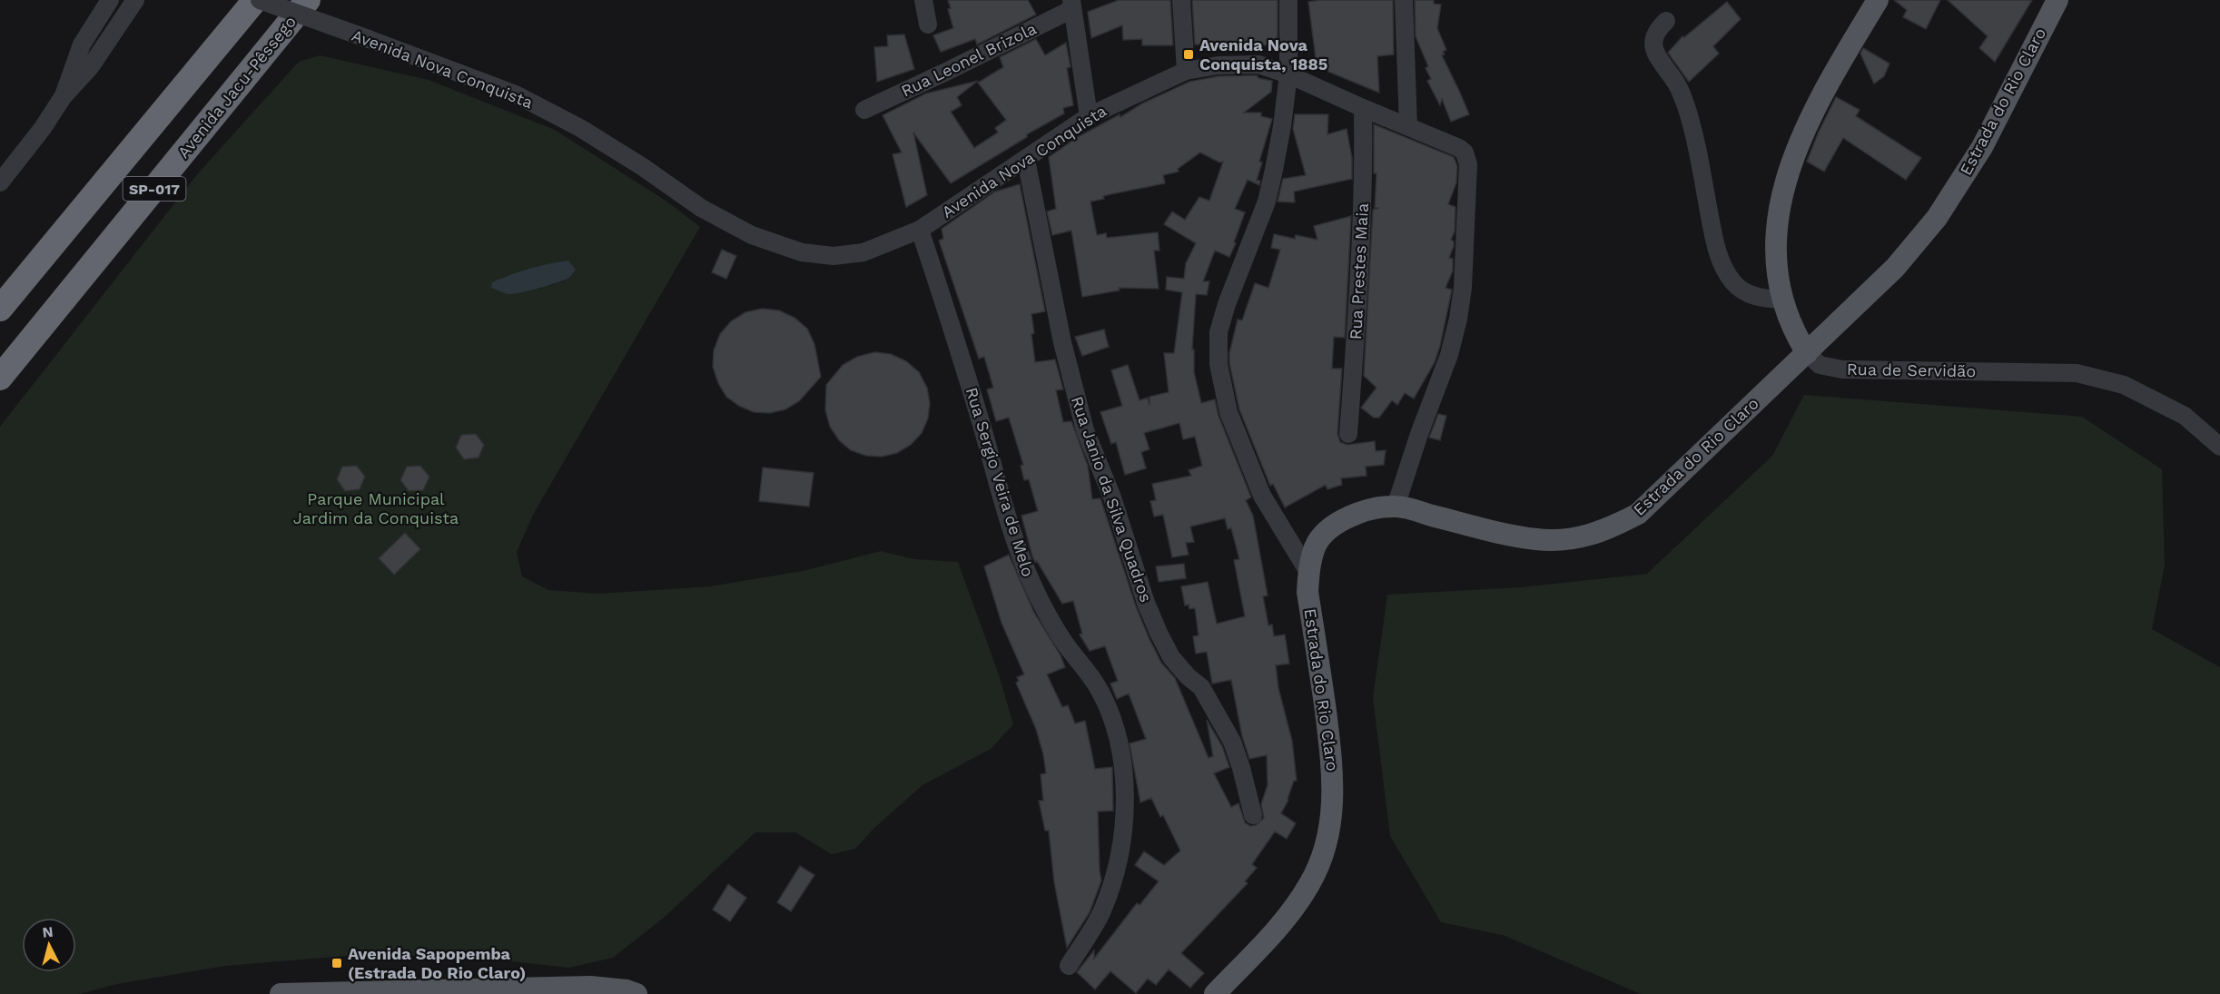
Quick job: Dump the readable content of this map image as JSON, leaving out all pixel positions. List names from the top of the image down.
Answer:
{
  "streets": {
    "highway": ["Avenida Jacu-Pêssego", "SP-017"],
    "main road": ["Estrada do Rio Claro", "Rua de Servidão"],
    "street": [
      "Rua Leonel Brizola",
      "Avenida Nova Conquista",
      "Rua Prestes Maia",
      "Rua Sergio Veira de Melo",
      "Rua Janio da Silva Quadros"
    ]
  },
  "crossings": [
    ["Avenida Nova Conquista", "Estrada do Rio Claro"],
    ["Avenida Nova Conquista", "Rua Prestes Maia"],
    ["Avenida Nova Conquista", "Rua Sergio Veira de Melo"],
    ["Avenida Nova Conquista", "Rua Janio da Silva Quadros"],
    ["Estrada do Rio Claro", "Rua de Servidão"]
  ],
  "parks": ["Parque Municipal Jardim da Conquista"],
  "places": {
    "transit": ["Avenida Nova Conquista, 1885", "Avenida Sapopemba (Estrada Do Rio Claro)"]
  },
  "north": "top"
}
